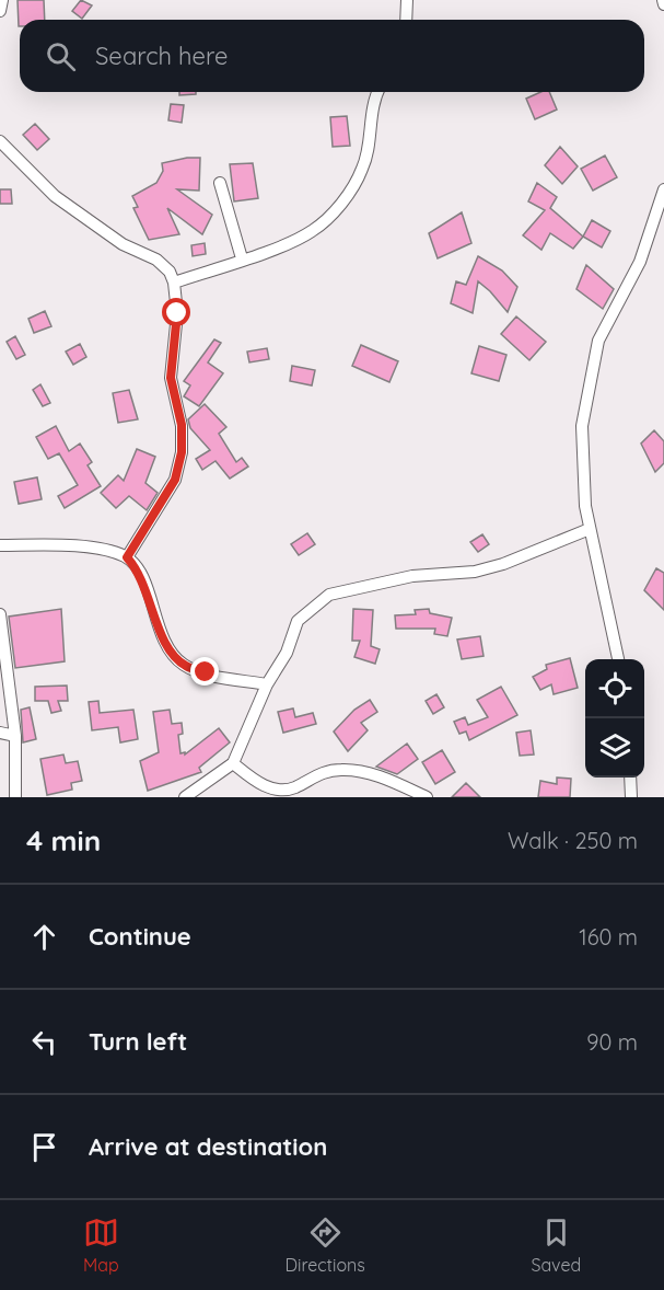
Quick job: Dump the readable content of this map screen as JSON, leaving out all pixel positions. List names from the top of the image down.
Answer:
{
  "page": {
    "search": "Search here",
    "heading": ["4 min", "Walk · 250 m"],
    "list": [
      ["Continue", "160 m"],
      ["Turn left", "90 m"],
      "Arrive at destination"
    ],
    "nav": ["Map", "Directions", "Saved"]
  }
}
